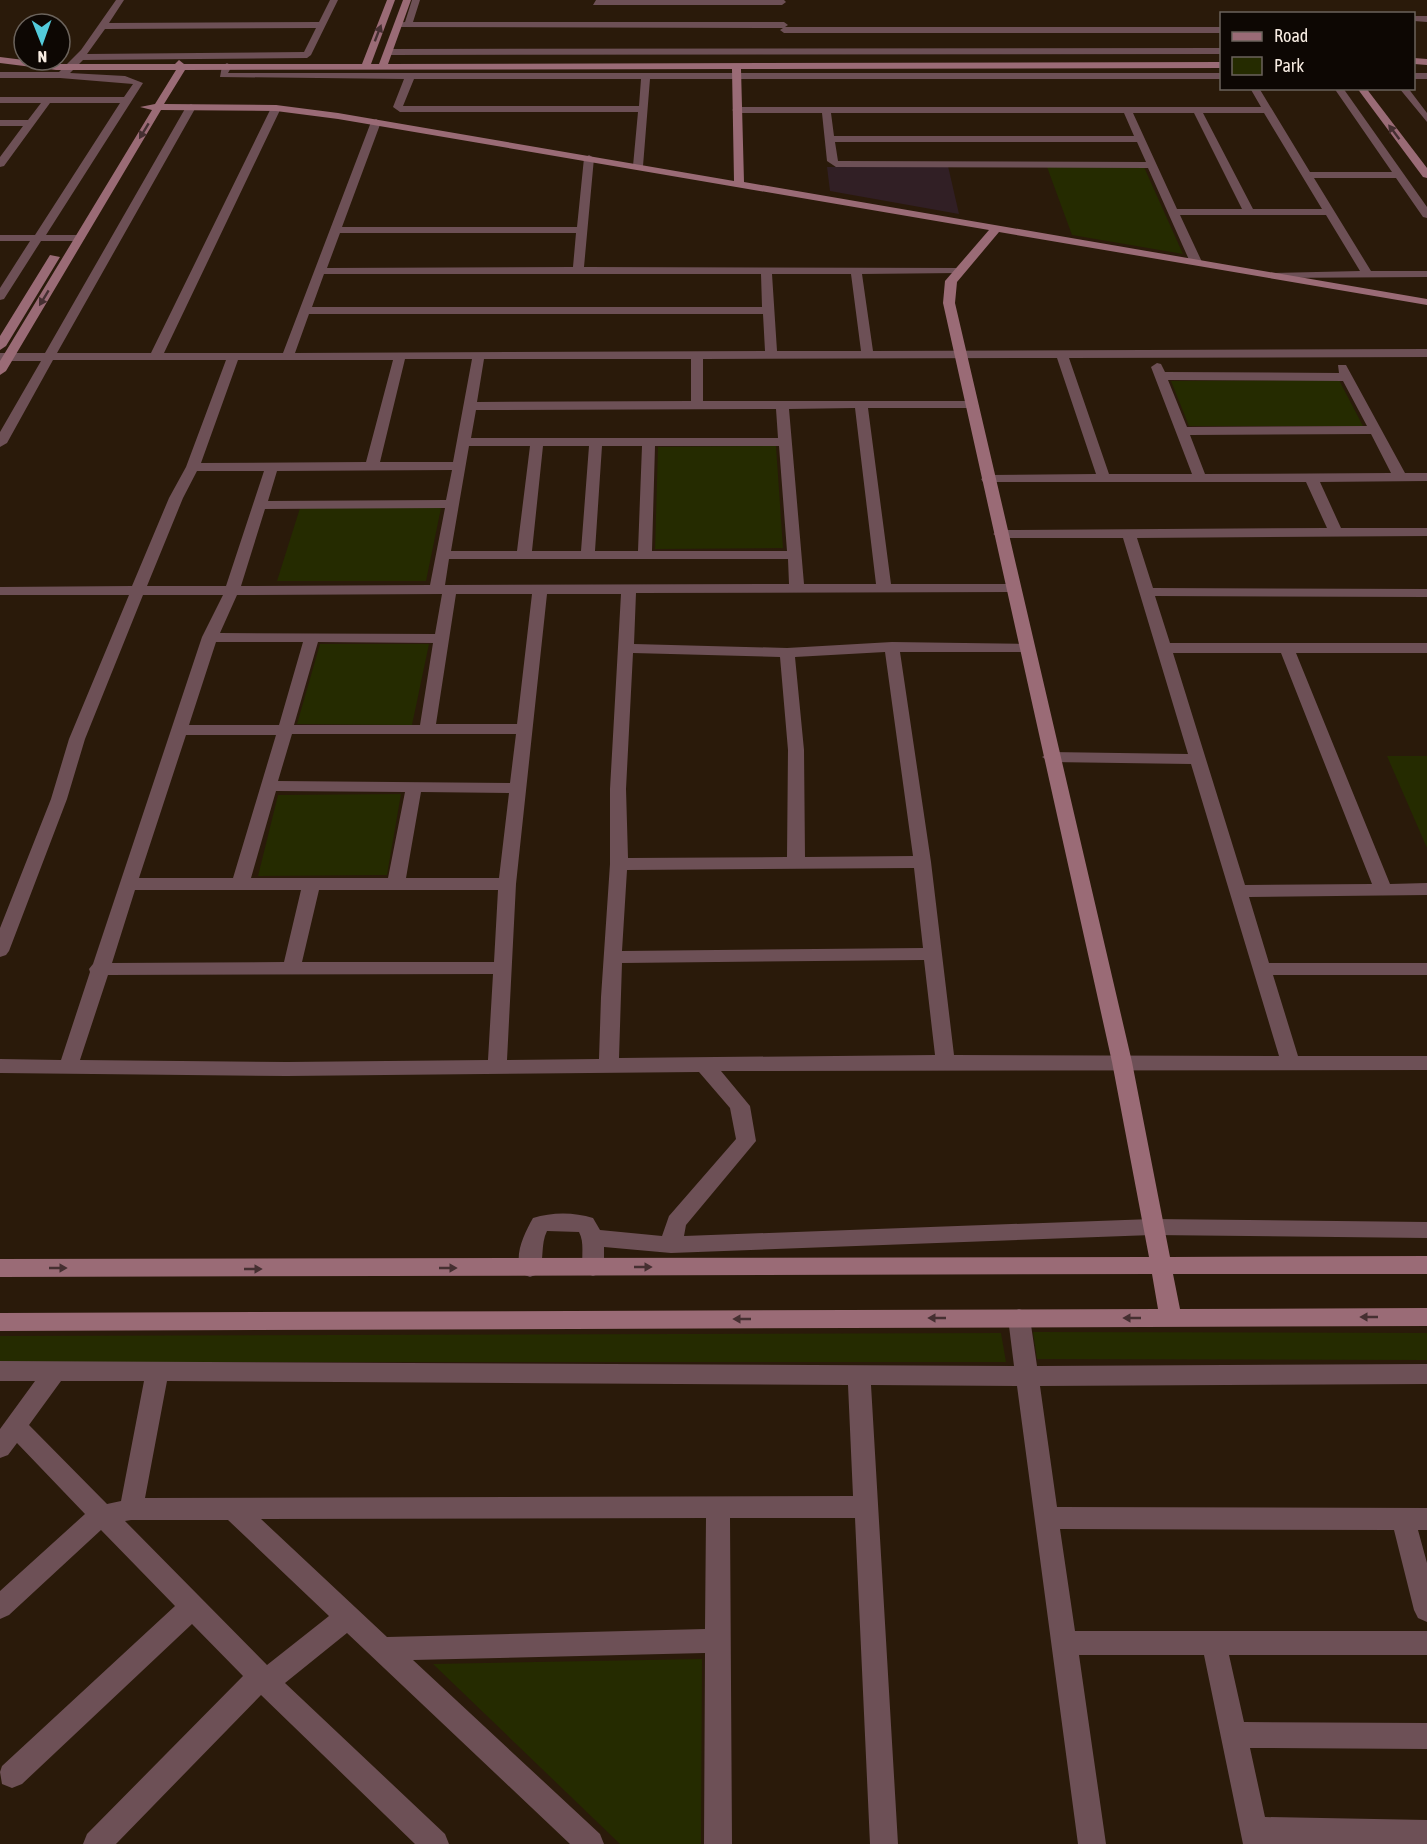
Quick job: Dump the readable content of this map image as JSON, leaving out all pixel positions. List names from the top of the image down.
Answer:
{
  "legend": ["Road", "Park"],
  "north": "bottom"
}
